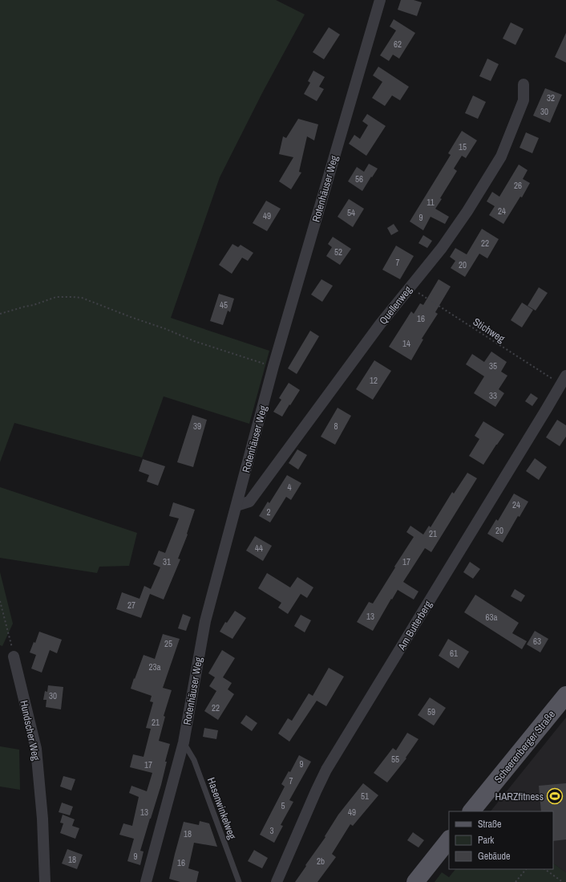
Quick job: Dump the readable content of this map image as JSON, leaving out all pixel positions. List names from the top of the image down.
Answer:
{
  "streets": {
    "main road": ["Scheerenberger Straße"],
    "street": [
      "Rotenhäuser Weg",
      "Quellenweg",
      "Am Butterberg",
      "Hundscher Weg"
    ],
    "lane": ["Hasenwinkelweg"],
    "path": ["Stichweg"]
  },
  "crossings": [
    ["Rotenhäuser Weg", "Quellenweg"],
    ["Rotenhäuser Weg", "Hasenwinkelweg"],
    ["Quellenweg", "Stichweg"],
    ["Stichweg", "Am Butterberg"]
  ],
  "places": {
    "sports": ["HARZfitness"]
  },
  "house_numbers": [
    "62",
    "32",
    "30",
    "15",
    "56",
    "26",
    "11",
    "24",
    "54",
    "49",
    "9",
    "22",
    "52",
    "7",
    "20",
    "45",
    "16",
    "14",
    "35",
    "12",
    "33",
    "39",
    "8",
    "4",
    "24",
    "2",
    "20",
    "21",
    "44",
    "31",
    "17",
    "27",
    "13",
    "63a",
    "63",
    "25",
    "61",
    "23a",
    "30",
    "22",
    "59",
    "21",
    "55",
    "9",
    "17",
    "7",
    "51",
    "5",
    "13",
    "49",
    "3",
    "18",
    "9",
    "18",
    "2b",
    "16"
  ],
  "legend": ["Straße", "Park", "Gebäude"]
}
